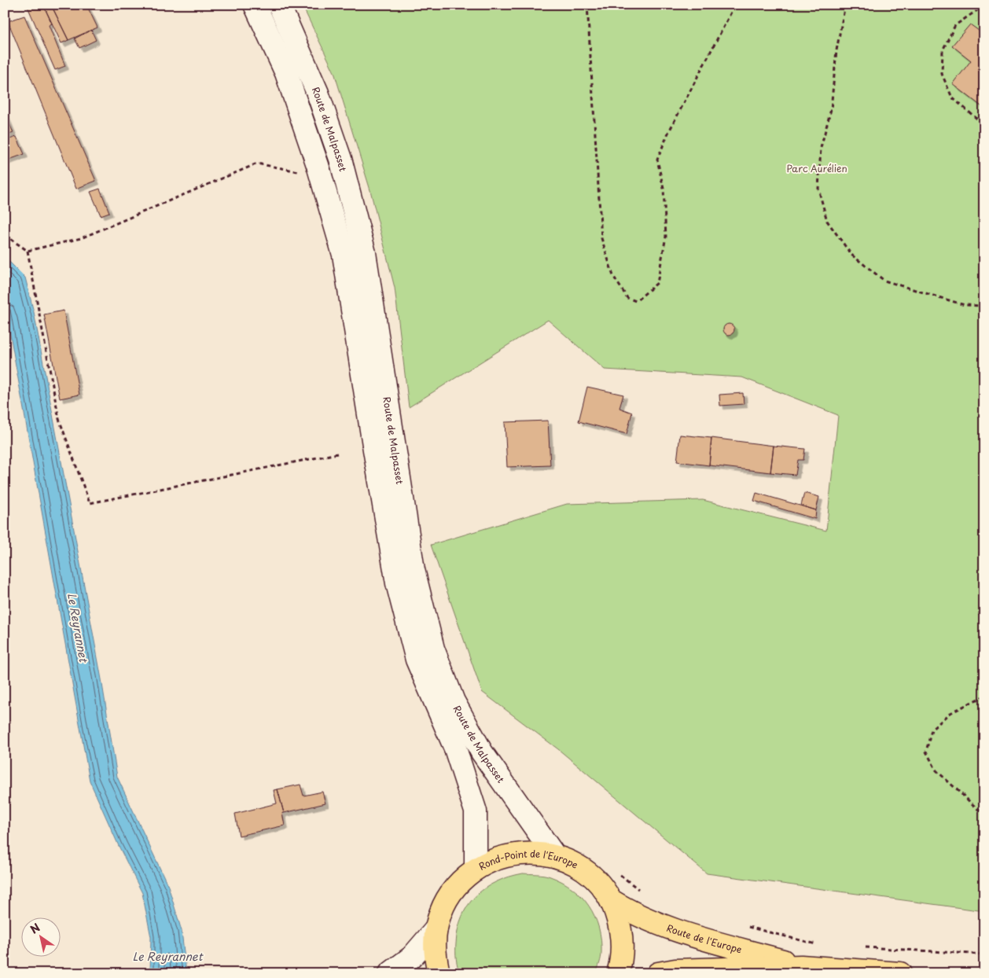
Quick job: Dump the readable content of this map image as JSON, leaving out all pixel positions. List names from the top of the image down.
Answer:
{
  "streets": {
    "main road": ["Route de Malpasset", "Rond-Point de l'Europe", "Route de l'Europe"]
  },
  "crossings": [
    ["Route de Malpasset", "Rond-Point de l'Europe"],
    ["Rond-Point de l'Europe", "Route de l'Europe"]
  ],
  "water": ["Le Reyrannet"],
  "parks": ["Parc Aurélien"],
  "north": "top left"
}
